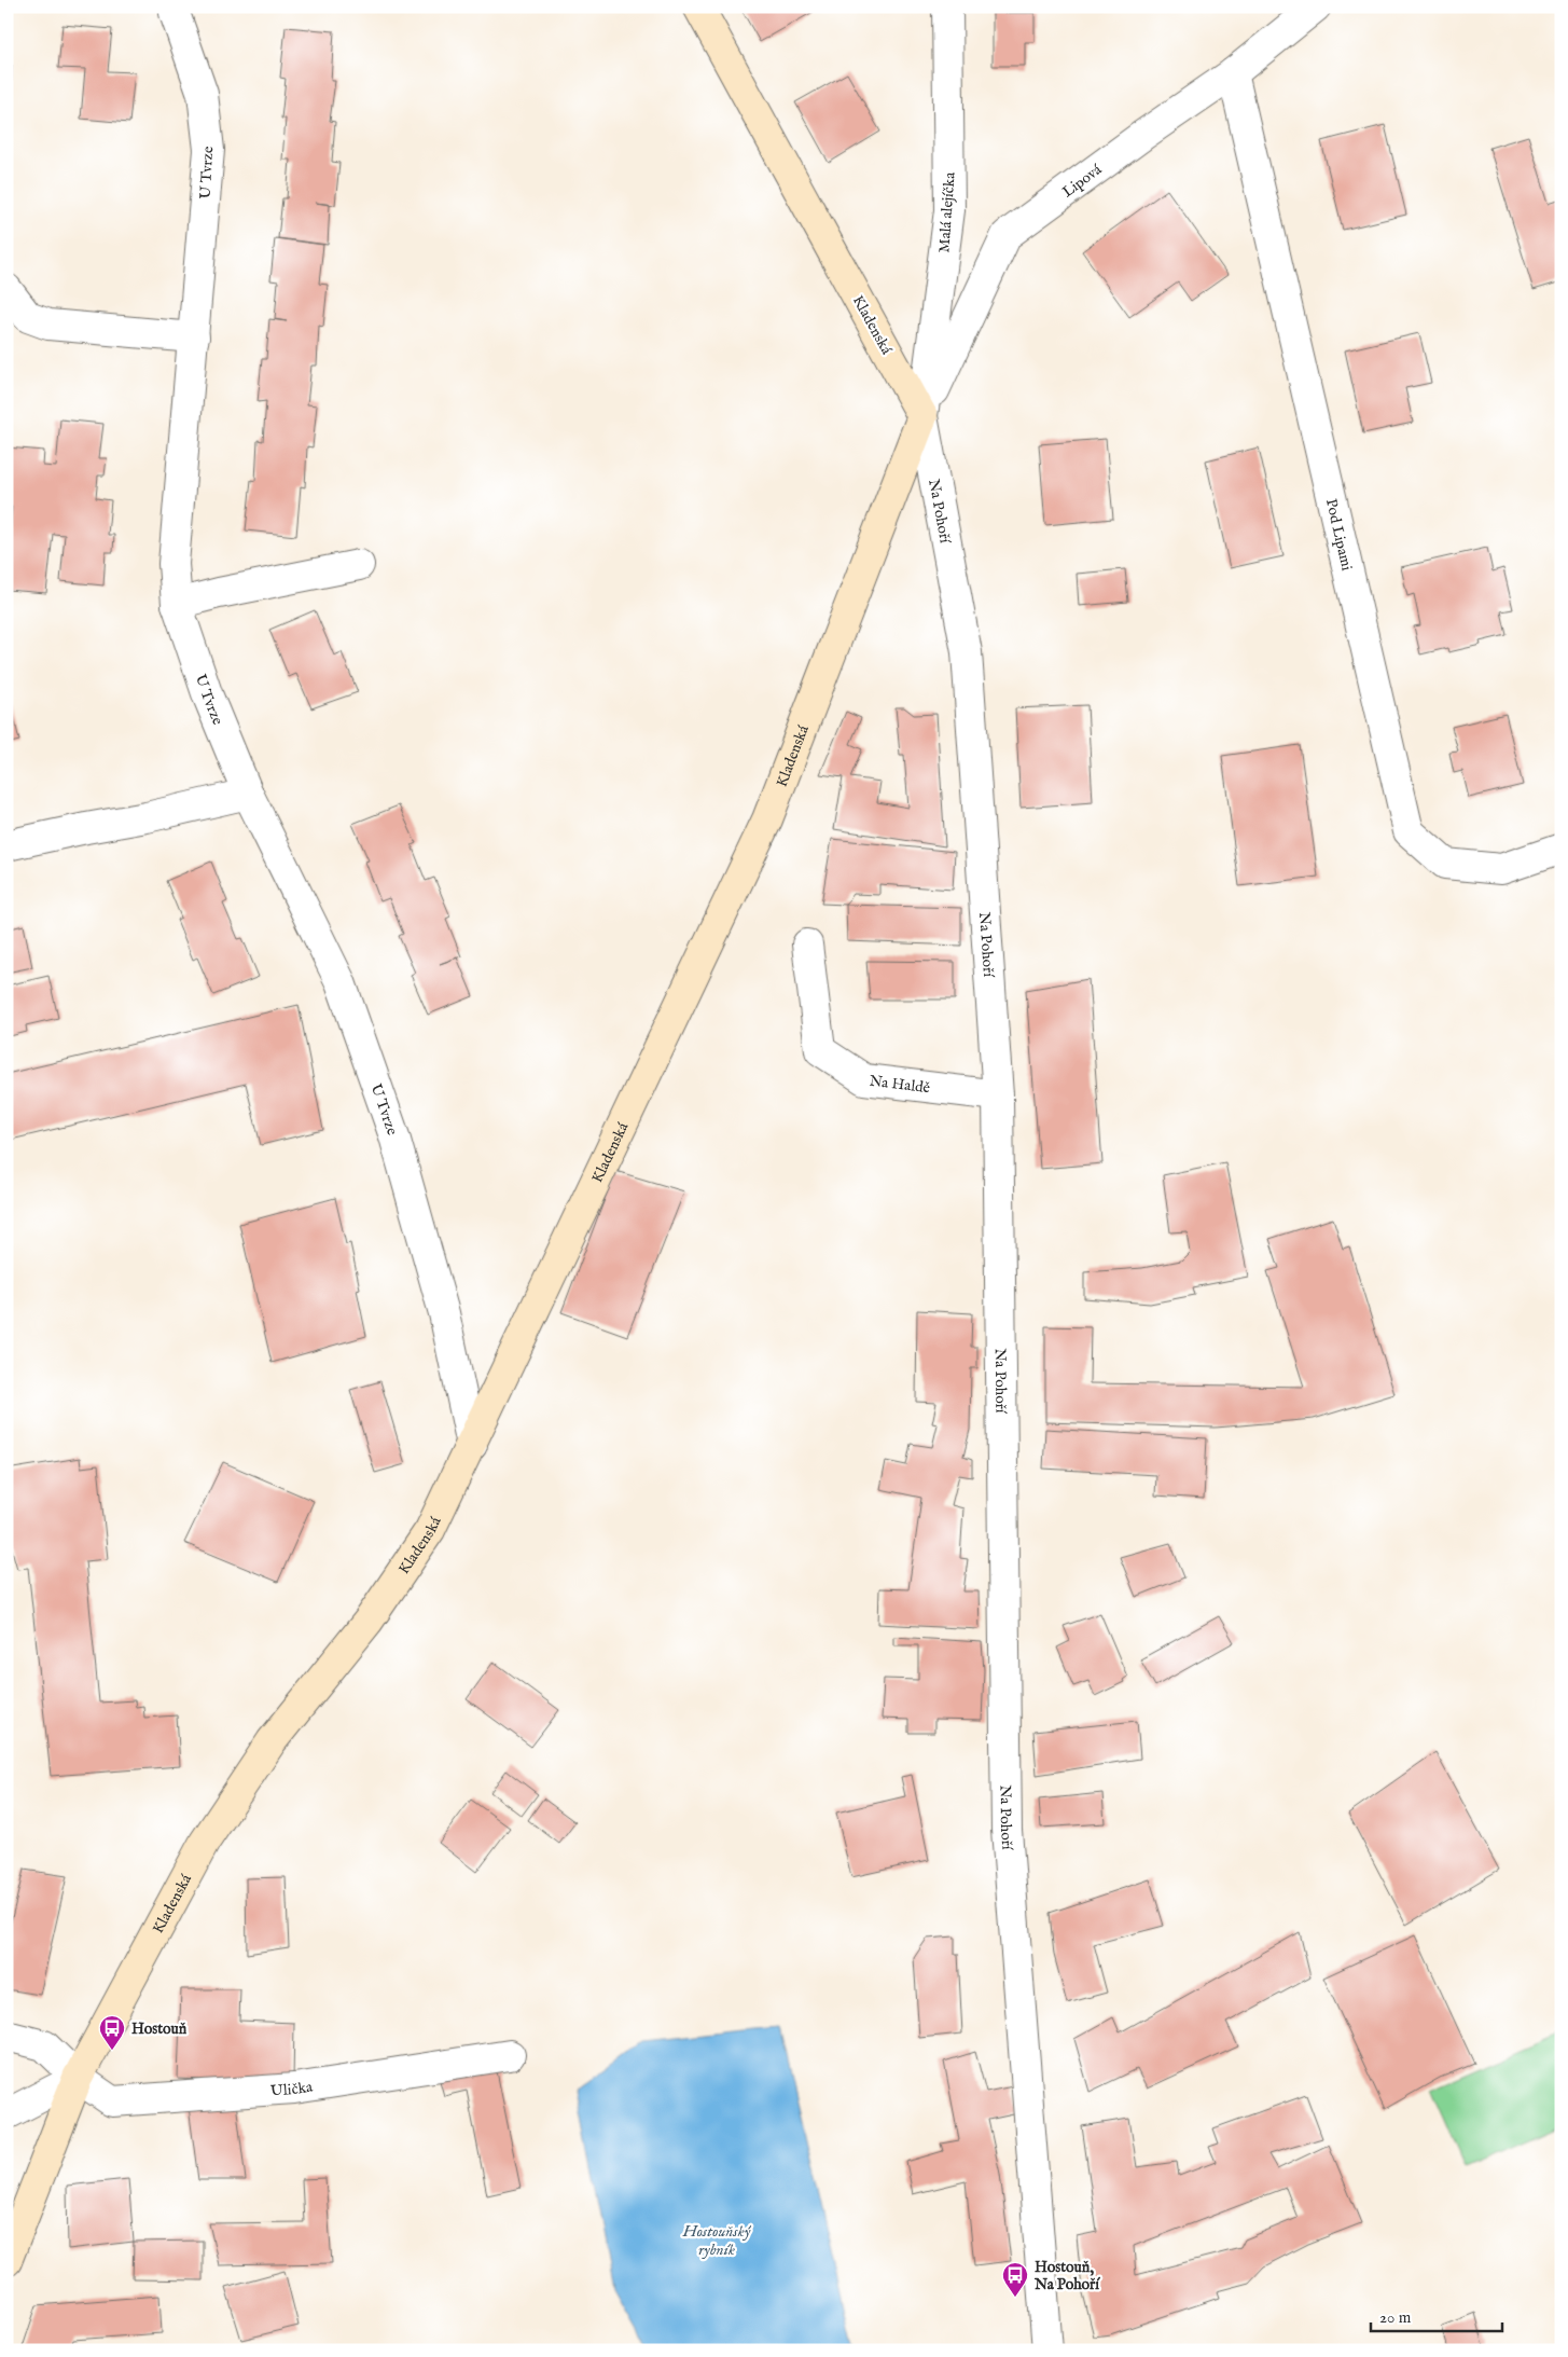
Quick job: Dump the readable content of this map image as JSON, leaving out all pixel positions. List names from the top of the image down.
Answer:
{
  "streets": {
    "street": [
      "U Tvrze",
      "Lipová",
      "Malá alejíčka",
      "Kladenská",
      "Na Pohoří",
      "Pod Lipami",
      "Na Haldě",
      "Ulička"
    ]
  },
  "crossings": [
    ["U Tvrze", "Kladenská"],
    ["Lipová", "Malá alejíčka"],
    ["Lipová", "Kladenská"],
    ["Lipová", "Na Pohoří"],
    ["Lipová", "Pod Lipami"],
    ["Malá alejíčka", "Kladenská"],
    ["Malá alejíčka", "Na Pohoří"],
    ["Kladenská", "Na Pohoří"],
    ["Kladenská", "Ulička"],
    ["Na Pohoří", "Na Haldě"]
  ],
  "water": ["Hostouňský rybník"],
  "places": {
    "bus stop": ["Hostouň", "Hostouň, Na Pohoří"]
  },
  "scale_bar": "20 m"
}
